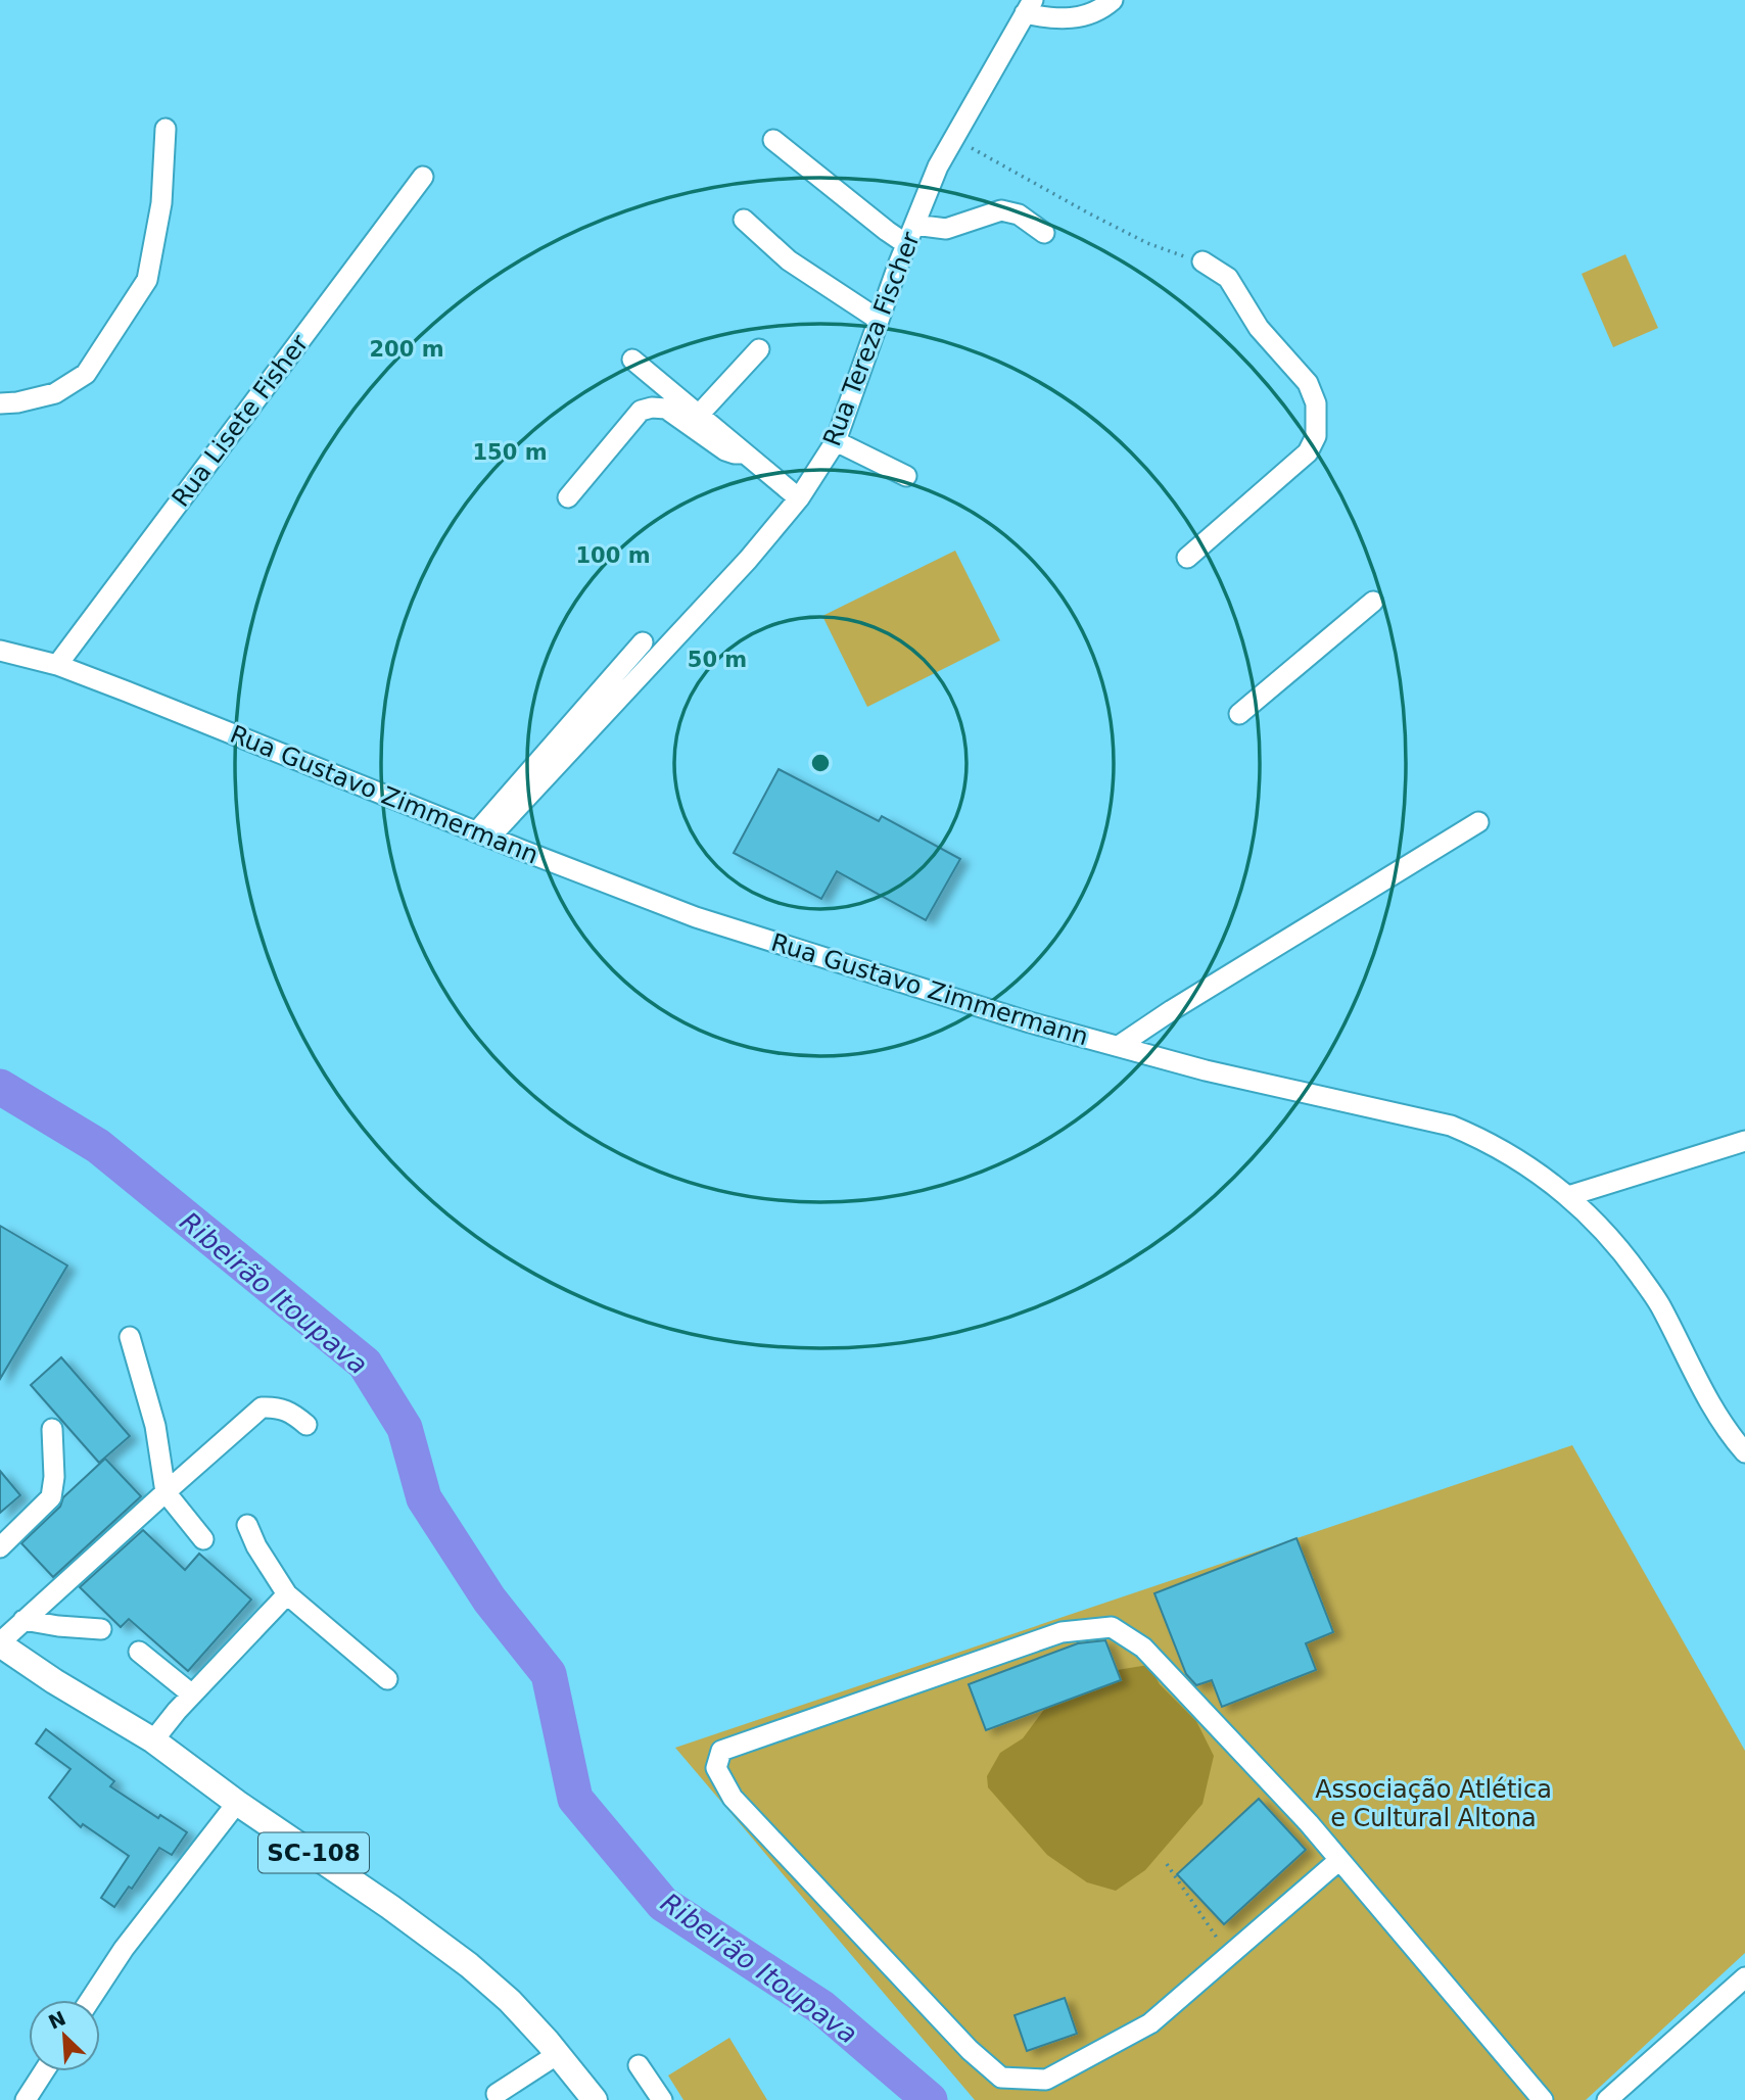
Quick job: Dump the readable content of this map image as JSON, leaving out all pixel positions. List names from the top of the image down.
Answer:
{
  "streets": {
    "main road": ["SC-108"],
    "street": ["Rua Tereza Fischer", "Rua Lisete Fisher", "Rua Gustavo Zimmermann"]
  },
  "crossings": [
    ["Rua Tereza Fischer", "Rua Gustavo Zimmermann"],
    ["Rua Lisete Fisher", "Rua Gustavo Zimmermann"]
  ],
  "water": ["Ribeirão Itoupava"],
  "parks": ["Associação Atlética e Cultural Altona"],
  "north": "top left",
  "rings": [
    "200 m",
    "150 m",
    "100 m",
    "50 m"
  ]
}
